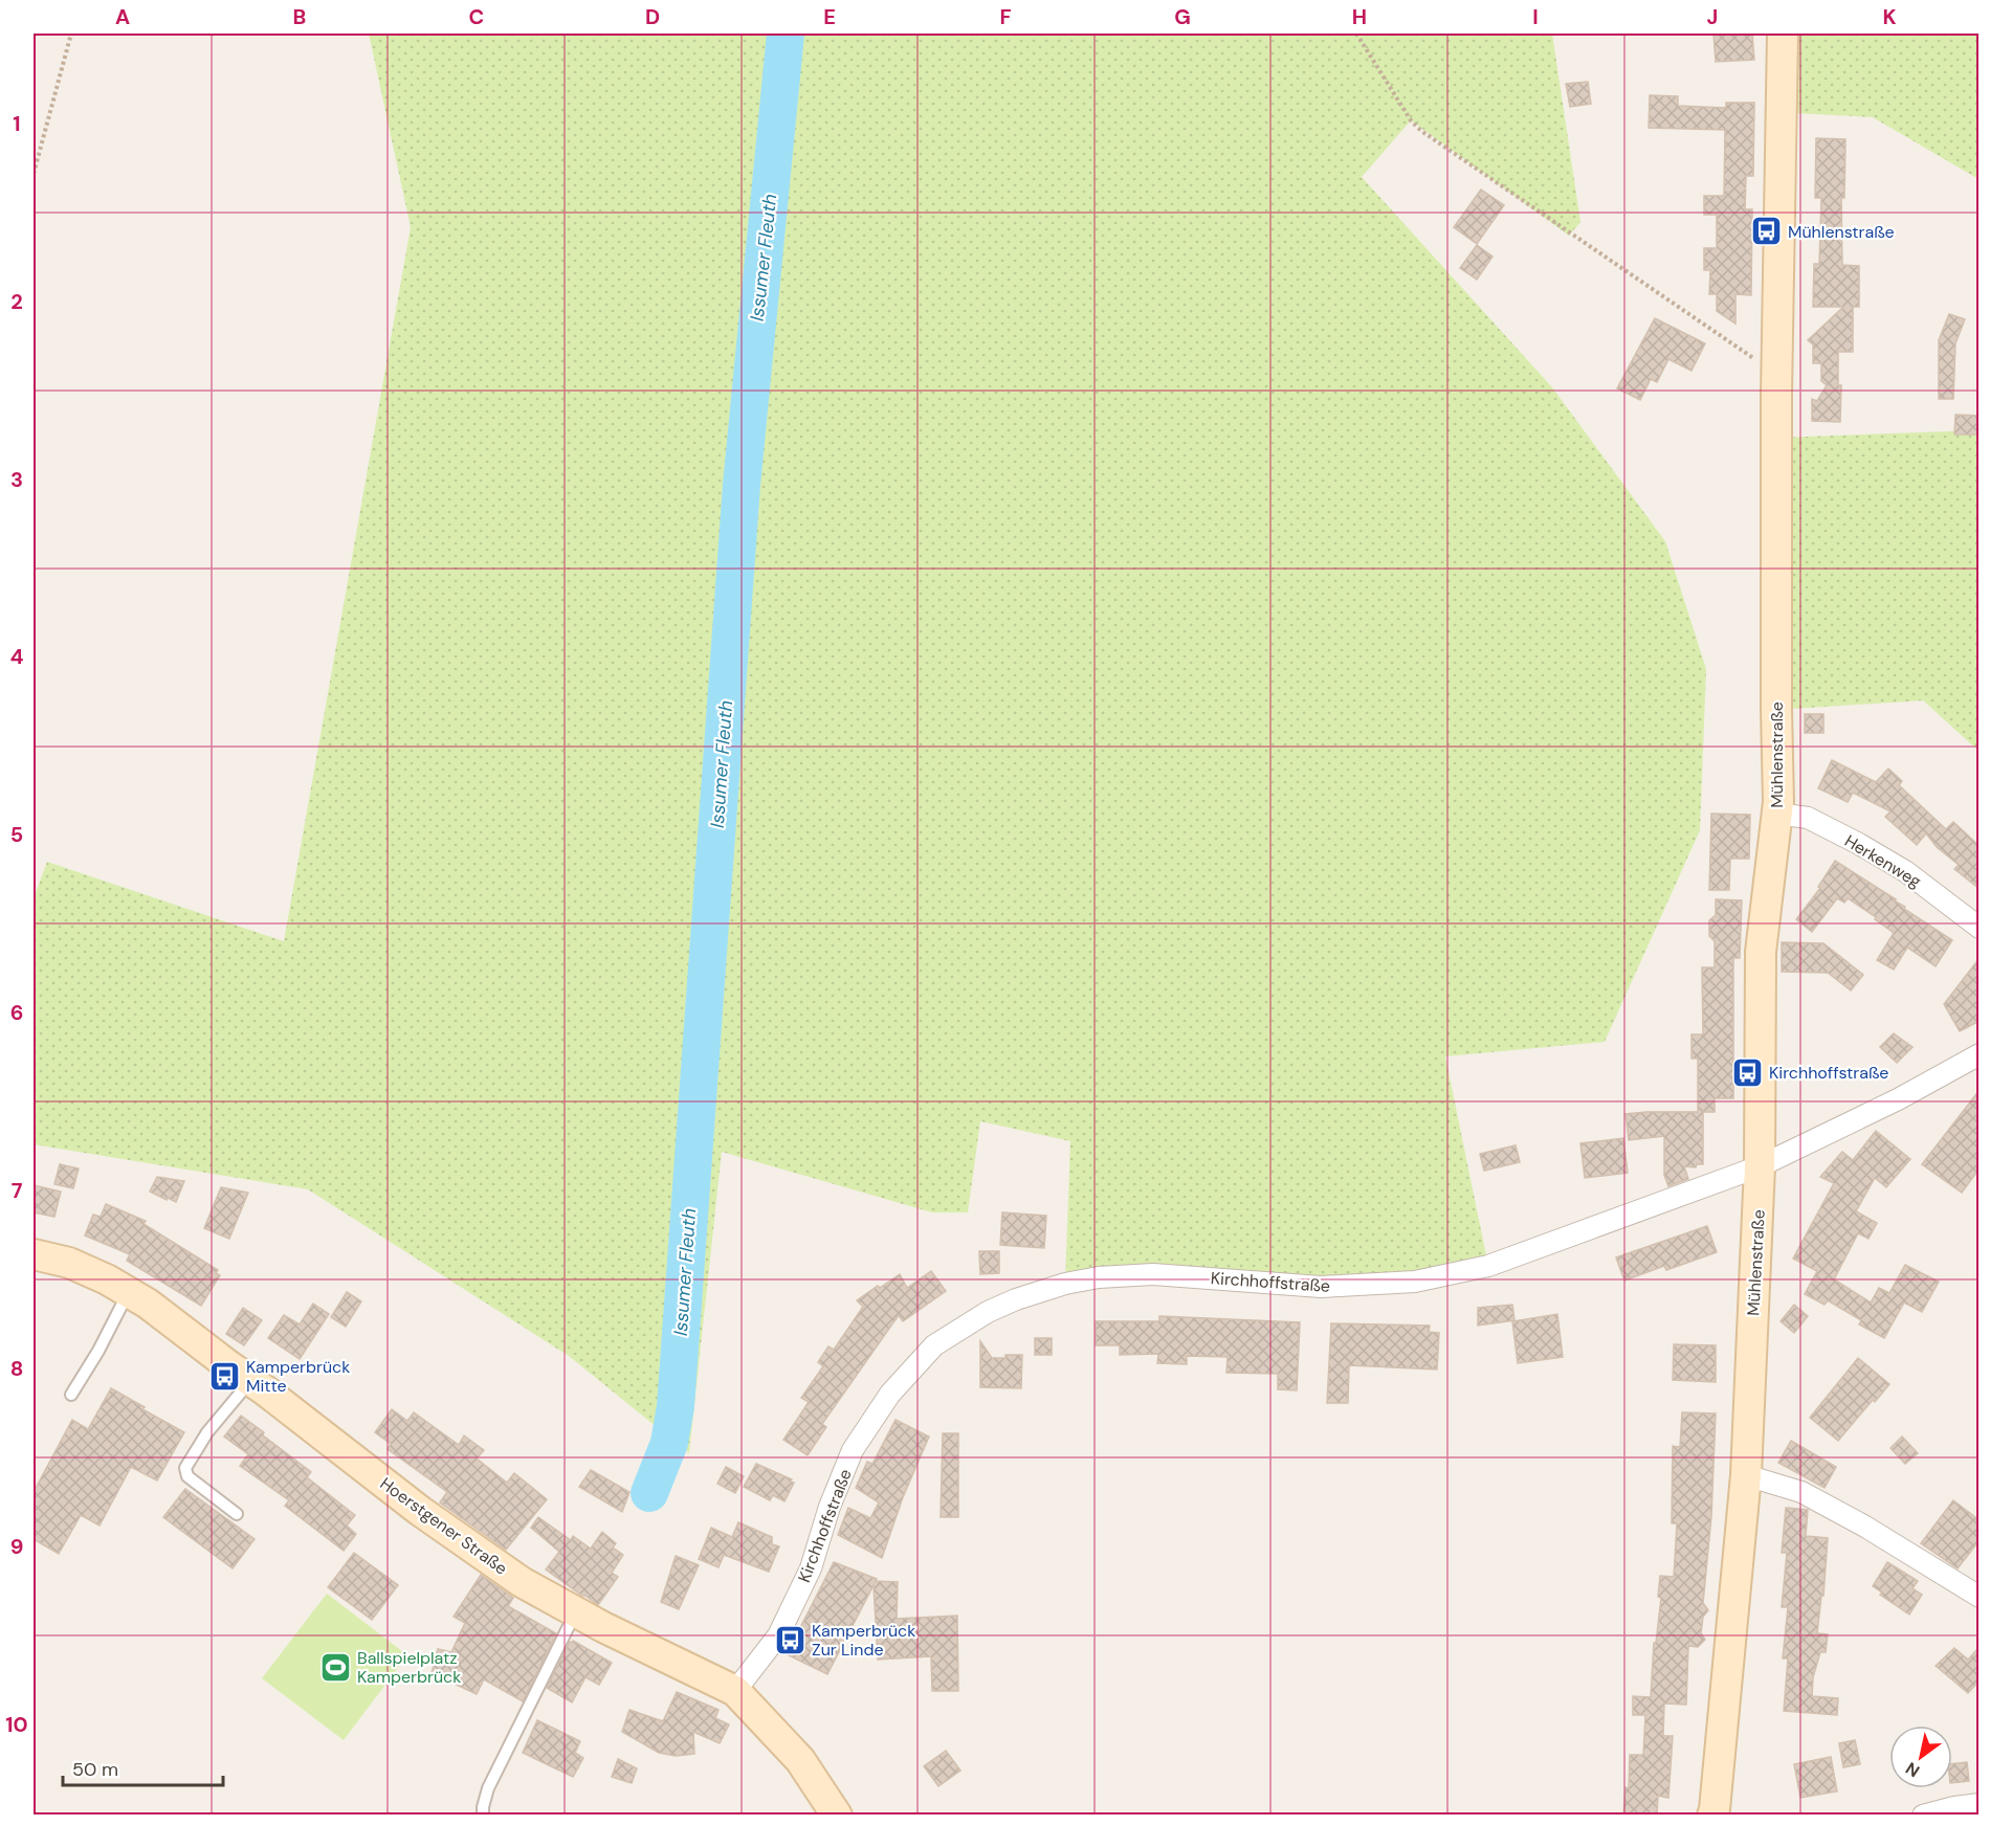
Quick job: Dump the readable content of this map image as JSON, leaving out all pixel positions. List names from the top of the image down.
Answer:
{
  "streets": {
    "street": [
      "Mühlenstraße",
      "Herkenweg",
      "Kirchhoffstraße",
      "Hoerstgener Straße"
    ]
  },
  "crossings": [
    ["Mühlenstraße", "Herkenweg"],
    ["Mühlenstraße", "Kirchhoffstraße"],
    ["Kirchhoffstraße", "Hoerstgener Straße"]
  ],
  "water": ["Issumer Fleuth"],
  "places": {
    "bus stop": [
      "Mühlenstraße",
      "Kirchhoffstraße",
      "Kamperbrück Mitte",
      "Kamperbrück Zur Linde"
    ],
    "sports": ["Ballspielplatz Kamperbrück"]
  },
  "scale_bar": "50 m",
  "north": "bottom left",
  "grid": {
    "columns": [
      "A",
      "B",
      "C",
      "D",
      "E",
      "F",
      "G",
      "H",
      "I",
      "J",
      "K"
    ],
    "rows": [
      "1",
      "2",
      "3",
      "4",
      "5",
      "6",
      "7",
      "8",
      "9",
      "10"
    ]
  }
}
